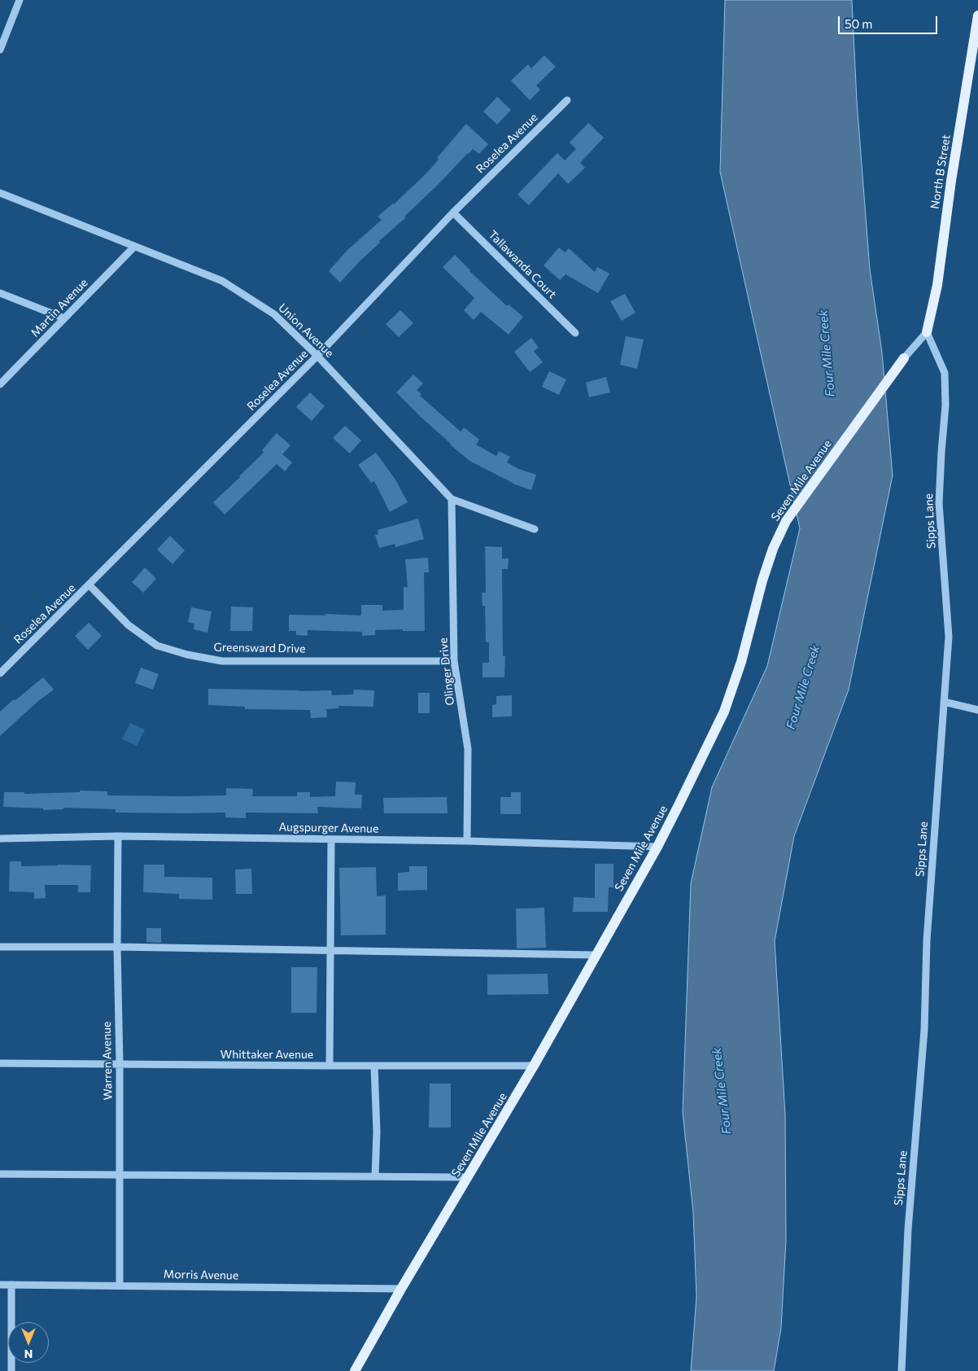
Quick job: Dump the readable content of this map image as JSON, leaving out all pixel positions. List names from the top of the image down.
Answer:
{
  "streets": {
    "main road": ["North B Street", "Seven Mile Avenue"],
    "street": [
      "Roselea Avenue",
      "Tallawanda Court",
      "Martin Avenue",
      "Union Avenue",
      "Sipps Lane",
      "Greensward Drive",
      "Olinger Drive",
      "Augspurger Avenue",
      "Whittaker Avenue",
      "Warren Avenue",
      "Morris Avenue"
    ]
  },
  "crossings": [
    ["Roselea Avenue", "Tallawanda Court"],
    ["Roselea Avenue", "Union Avenue"],
    ["Roselea Avenue", "Greensward Drive"],
    ["North B Street", "Seven Mile Avenue"],
    ["North B Street", "Sipps Lane"],
    ["Martin Avenue", "Union Avenue"],
    ["Union Avenue", "Olinger Drive"],
    ["Seven Mile Avenue", "Sipps Lane"],
    ["Seven Mile Avenue", "Augspurger Avenue"],
    ["Seven Mile Avenue", "Whittaker Avenue"],
    ["Seven Mile Avenue", "Morris Avenue"],
    ["Greensward Drive", "Olinger Drive"],
    ["Olinger Drive", "Augspurger Avenue"],
    ["Augspurger Avenue", "Warren Avenue"],
    ["Whittaker Avenue", "Warren Avenue"],
    ["Warren Avenue", "Morris Avenue"]
  ],
  "water": ["Four Mile Creek"],
  "scale_bar": "50 m",
  "north": "bottom"
}
